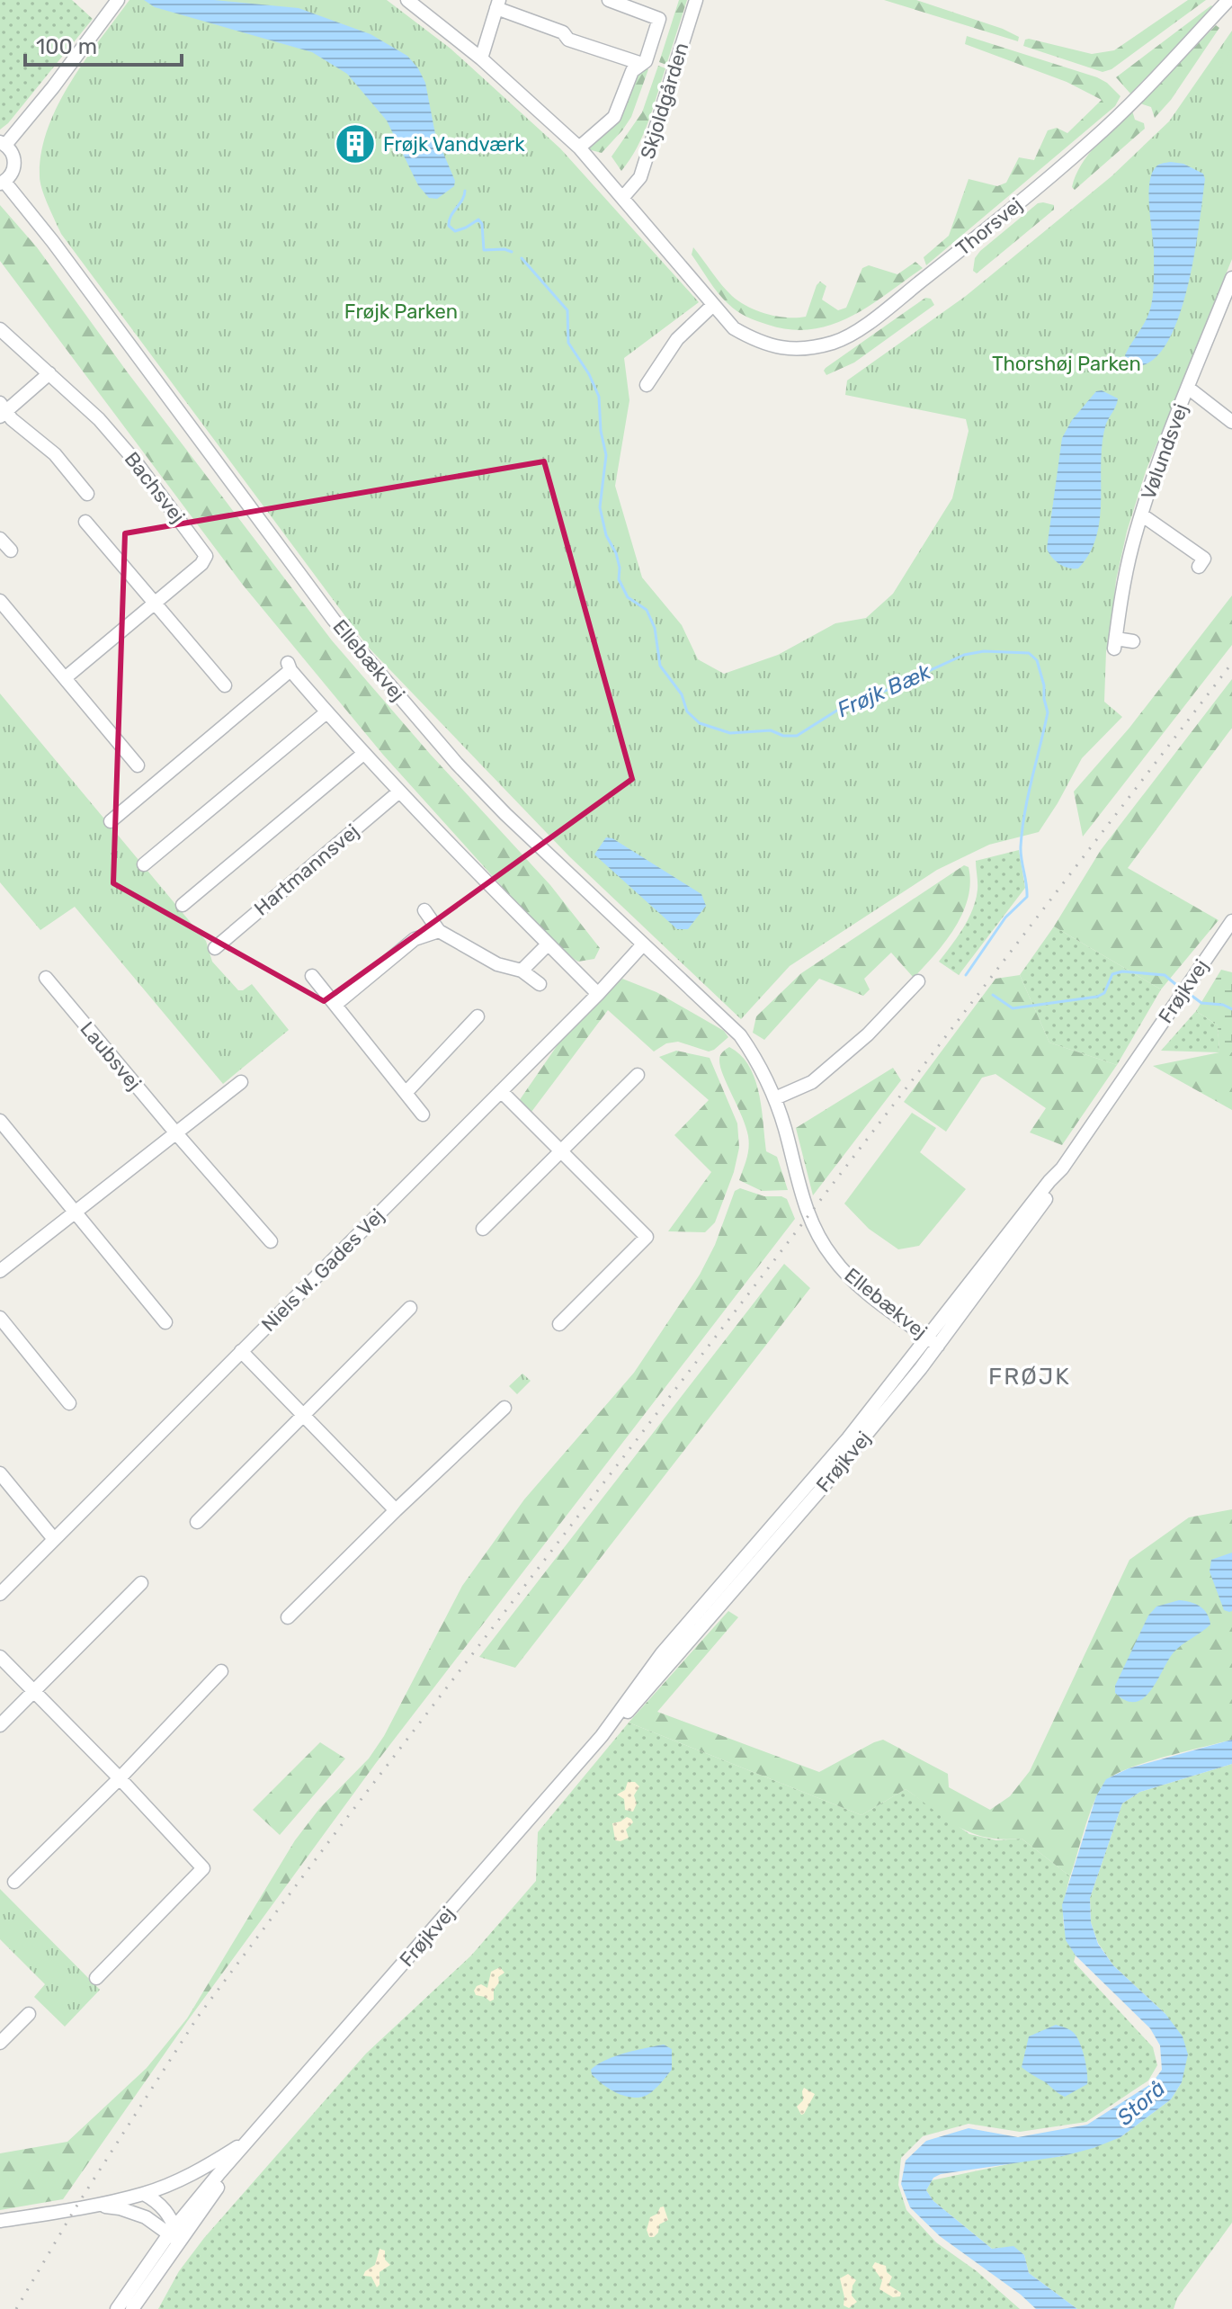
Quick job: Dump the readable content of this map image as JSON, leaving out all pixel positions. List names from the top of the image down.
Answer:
{
  "streets": {
    "street": [
      "Skjoldgården",
      "Thorsvej",
      "Vølundsvej",
      "Bachsvej",
      "Ellebækvej",
      "Hartmannsvej",
      "Frøjkvej",
      "Laubsvej",
      "Niels W. Gades Vej"
    ]
  },
  "crossings": [
    ["Skjoldgården", "Thorsvej"],
    ["Ellebækvej", "Frøjkvej"],
    ["Ellebækvej", "Niels W. Gades Vej"]
  ],
  "districts": ["FRØJK"],
  "water": ["Frøjk Bæk", "Storå"],
  "parks": ["Frøjk Parken", "Thorshøj Parken"],
  "places": {
    "building": ["Frøjk Vandværk"]
  },
  "scale_bar": "100 m"
}
